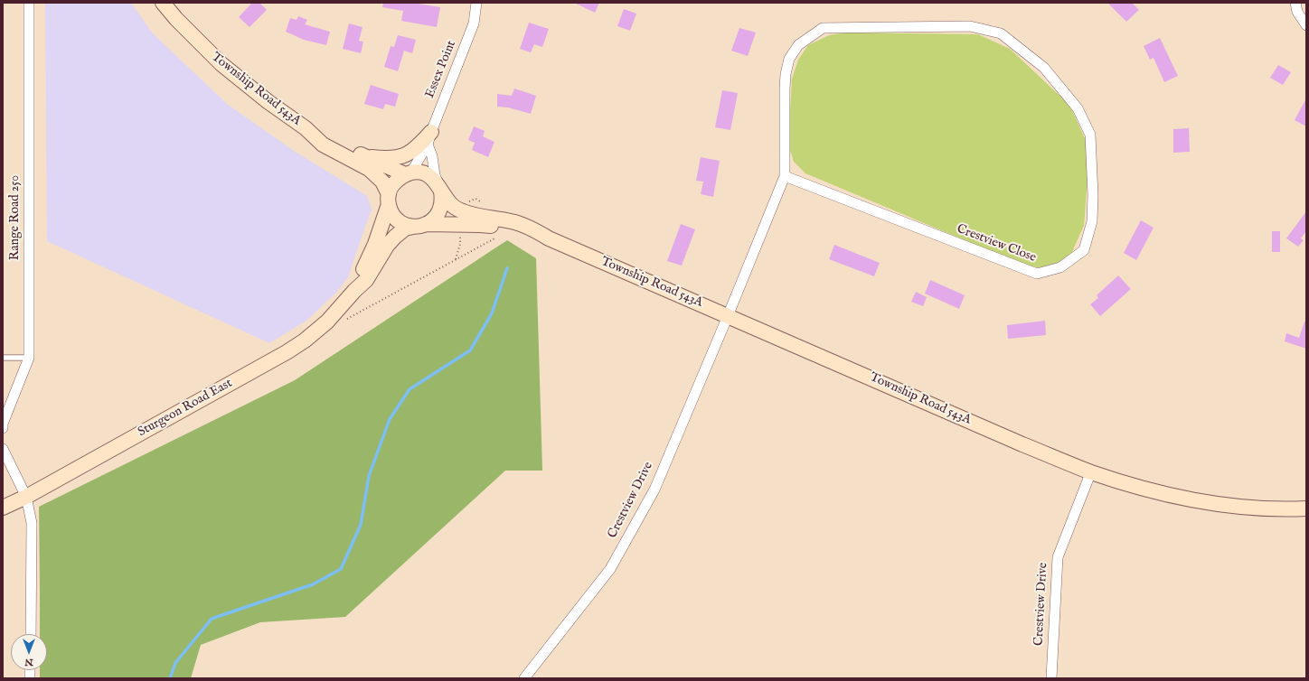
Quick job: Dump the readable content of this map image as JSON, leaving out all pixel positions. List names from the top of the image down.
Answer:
{
  "streets": {
    "main road": ["Township Road 543A", "Sturgeon Road East"],
    "street": [
      "Essex Point",
      "Range Road 250",
      "Crestview Close",
      "Crestview Drive"
    ]
  },
  "crossings": [
    ["Essex Point", "Township Road 543A"],
    ["Essex Point", "Sturgeon Road East"],
    ["Township Road 543A", "Crestview Close"],
    ["Township Road 543A", "Sturgeon Road East"],
    ["Township Road 543A", "Crestview Drive"],
    ["Crestview Close", "Crestview Drive"]
  ],
  "north": "bottom"
}
